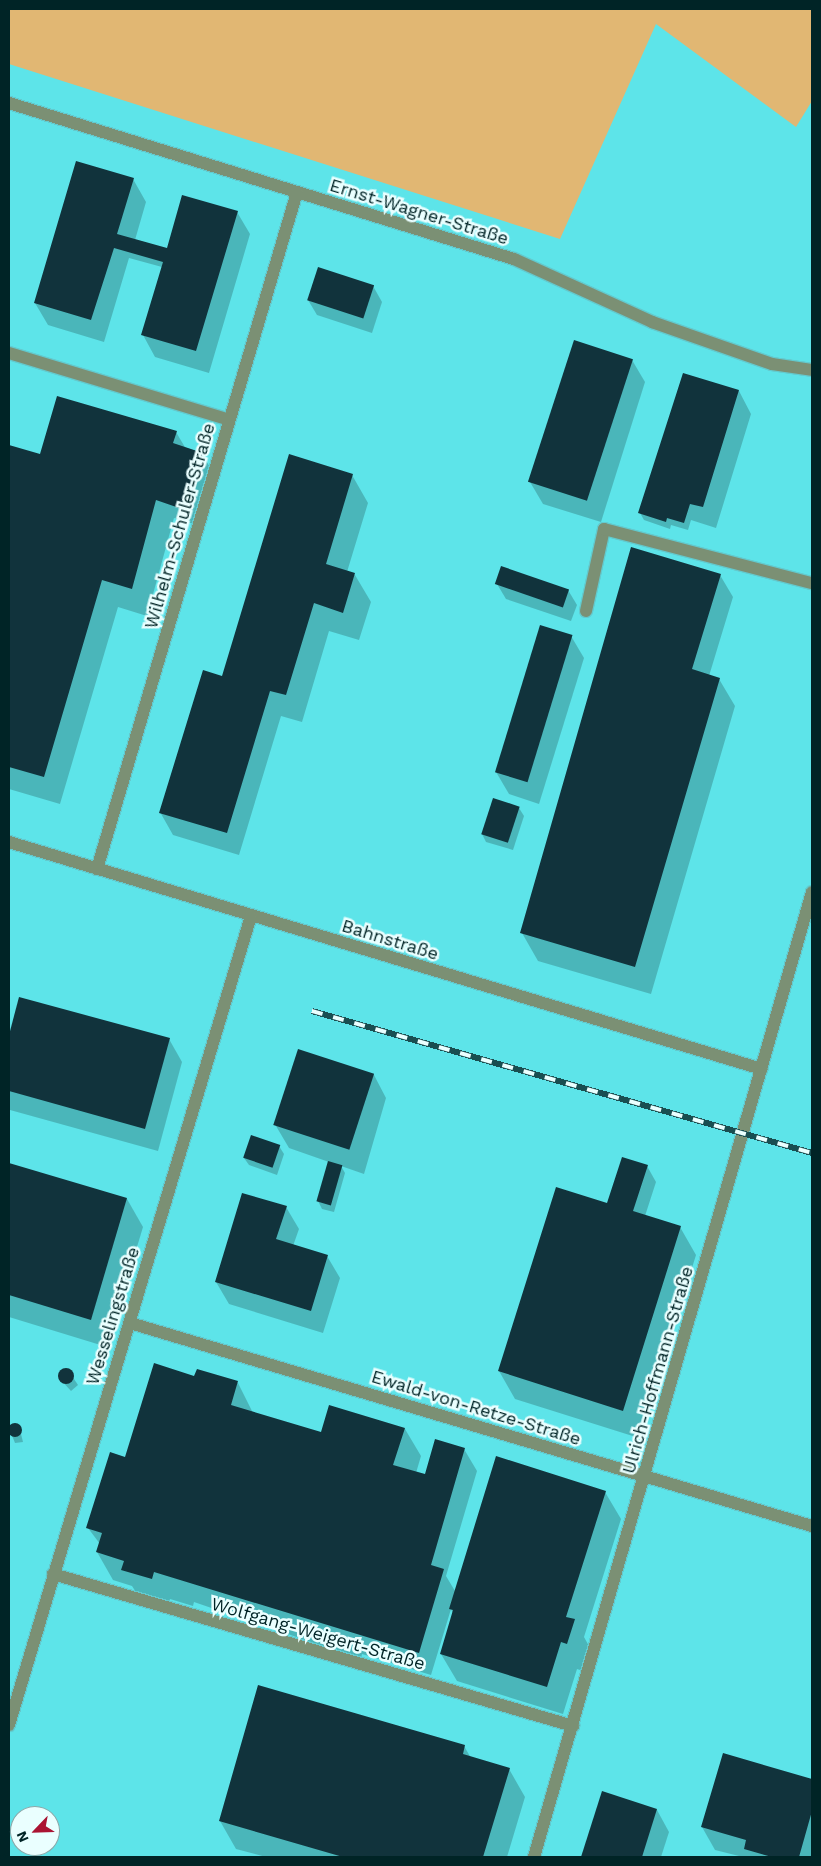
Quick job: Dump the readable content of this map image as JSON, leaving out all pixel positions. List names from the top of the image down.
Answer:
{
  "streets": {
    "lane": [
      "Ernst-Wagner-Straße",
      "Wilhelm-Schuler-Straße",
      "Bahnstraße",
      "Wesselingstraße",
      "Ulrich-Hoffmann-Straße",
      "Ewald-von-Retze-Straße",
      "Wolfgang-Weigert-Straße"
    ]
  },
  "crossings": [
    ["Ernst-Wagner-Straße", "Wilhelm-Schuler-Straße"],
    ["Wilhelm-Schuler-Straße", "Bahnstraße"],
    ["Bahnstraße", "Wesselingstraße"],
    ["Bahnstraße", "Ulrich-Hoffmann-Straße"],
    ["Wesselingstraße", "Ewald-von-Retze-Straße"],
    ["Wesselingstraße", "Wolfgang-Weigert-Straße"],
    ["Ulrich-Hoffmann-Straße", "Ewald-von-Retze-Straße"],
    ["Ulrich-Hoffmann-Straße", "Wolfgang-Weigert-Straße"]
  ],
  "north": "bottom left"
}
